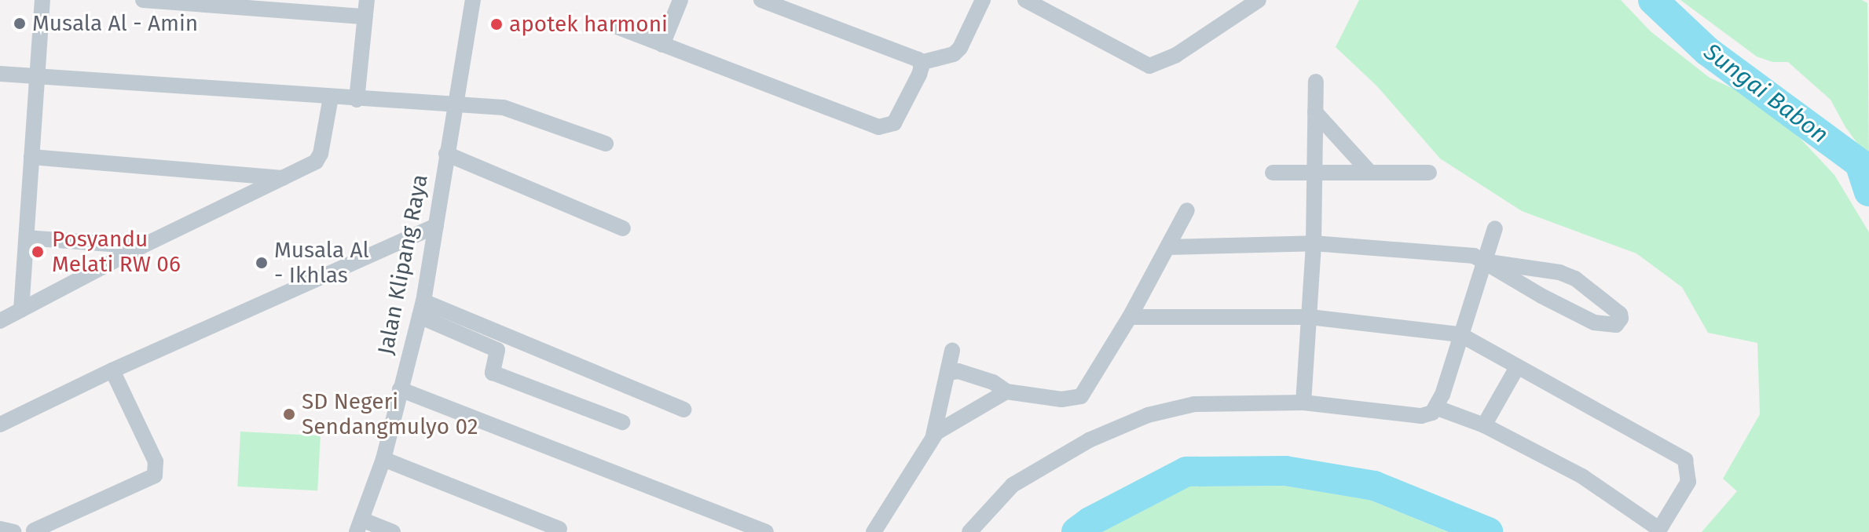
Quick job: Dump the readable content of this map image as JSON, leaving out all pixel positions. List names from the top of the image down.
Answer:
{
  "streets": {
    "street": ["Jalan Klipang Raya"]
  },
  "water": ["Sungai Babon"],
  "places": [
    "Musala Al - Amin",
    "apotek harmoni",
    "Posyandu Melati RW 06",
    "Musala Al - Ikhlas",
    "SD Negeri Sendangmulyo 02"
  ]
}
